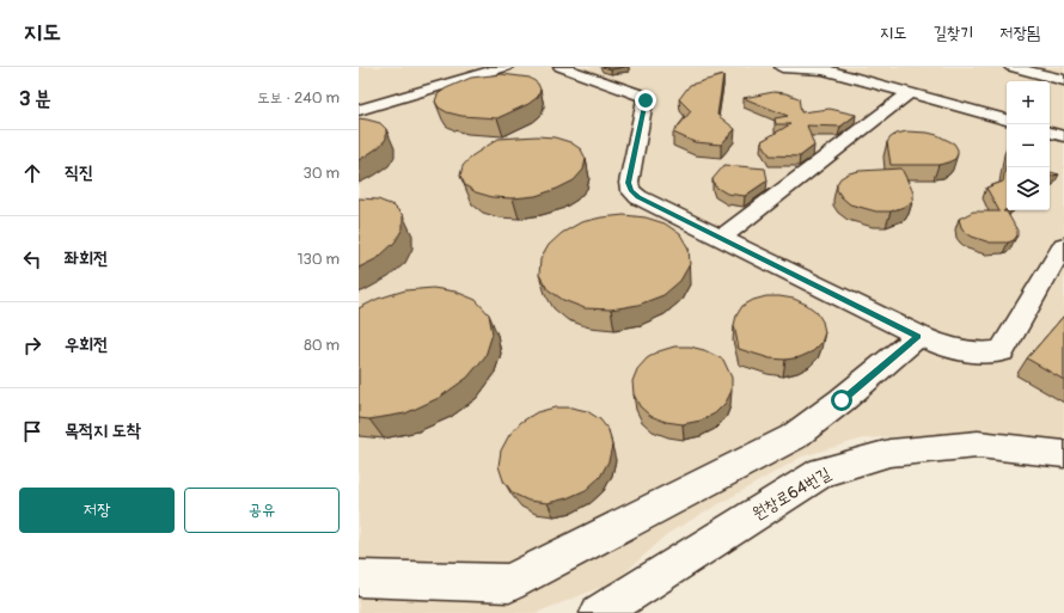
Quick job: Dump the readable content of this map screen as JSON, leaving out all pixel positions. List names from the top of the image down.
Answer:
{
  "streets": {
    "street": ["원창로64번길"]
  },
  "page": {
    "header": "지도",
    "nav": ["지도", "길찾기", "저장됨"],
    "heading": ["3 분", "도보 · 240 m"],
    "map_buttons": ["+", "−"],
    "list": [
      ["직진", "30 m"],
      ["좌회전", "130 m"],
      ["우회전", "80 m"],
      "목적지 도착"
    ],
    "buttons": ["저장", "공유"]
  }
}
